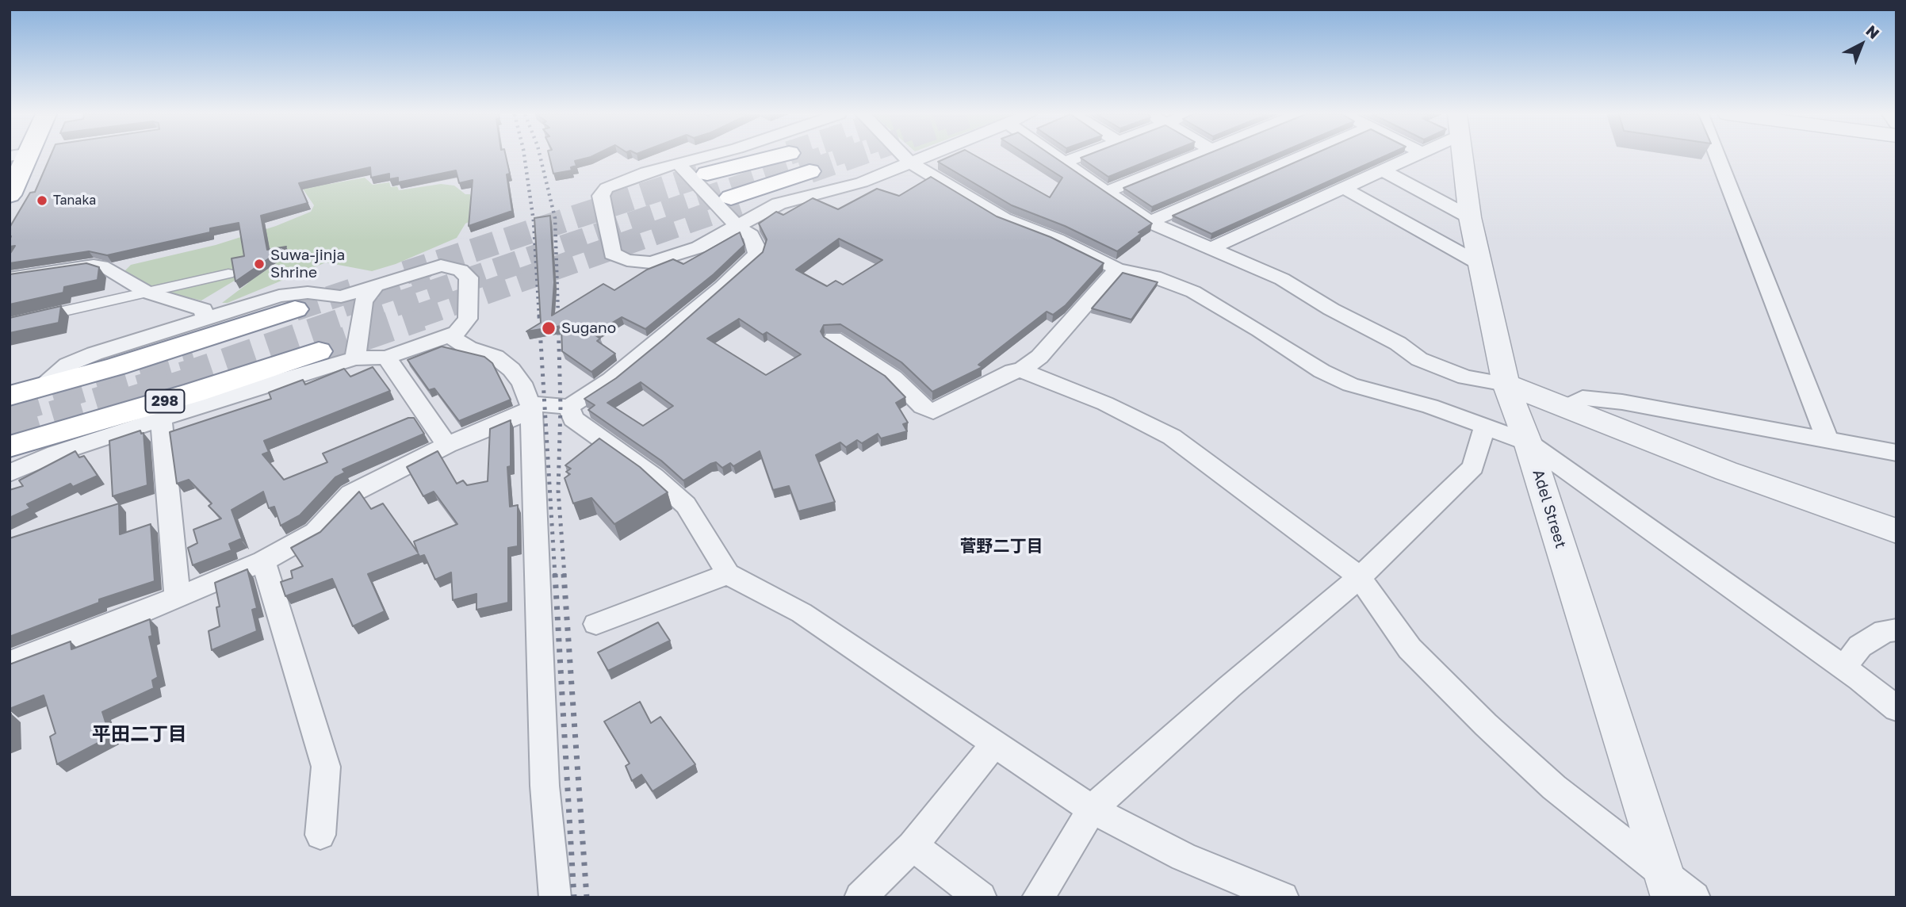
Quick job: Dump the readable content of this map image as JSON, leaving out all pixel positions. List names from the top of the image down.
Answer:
{
  "streets": {
    "highway": ["298"],
    "street": ["Adel Street"]
  },
  "districts": ["菅野二丁目", "平田二丁目"],
  "places": ["Tanaka", "Suwa-jinja Shrine", "Sugano"],
  "north": "top right"
}
